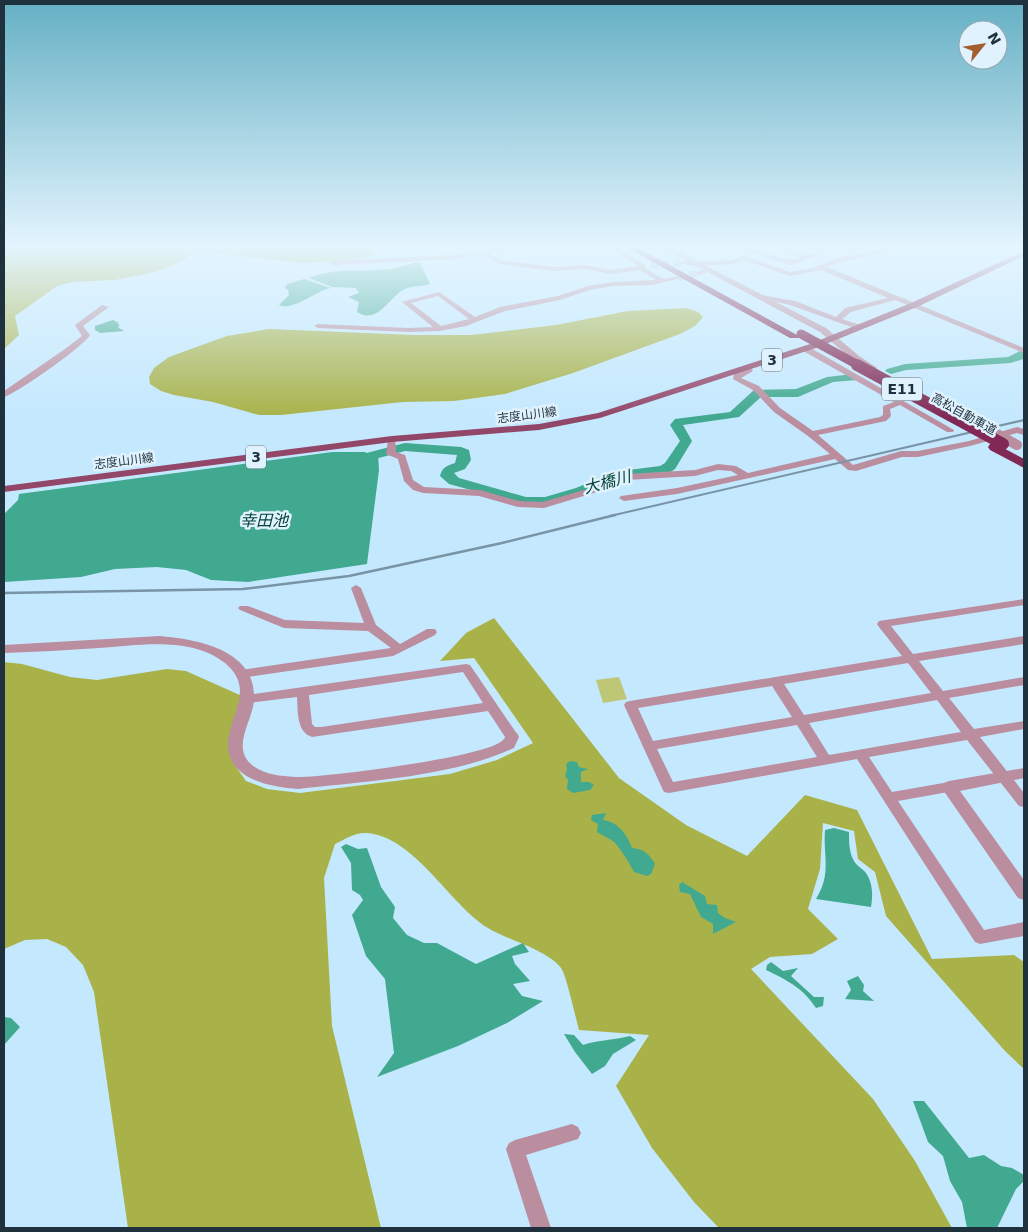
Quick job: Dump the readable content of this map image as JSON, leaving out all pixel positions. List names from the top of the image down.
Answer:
{
  "streets": {
    "highway": ["E11", "高松自動車道"],
    "main road": ["3", "志度山川線"]
  },
  "water": ["大橋川", "幸田池"],
  "north": "top right"
}
